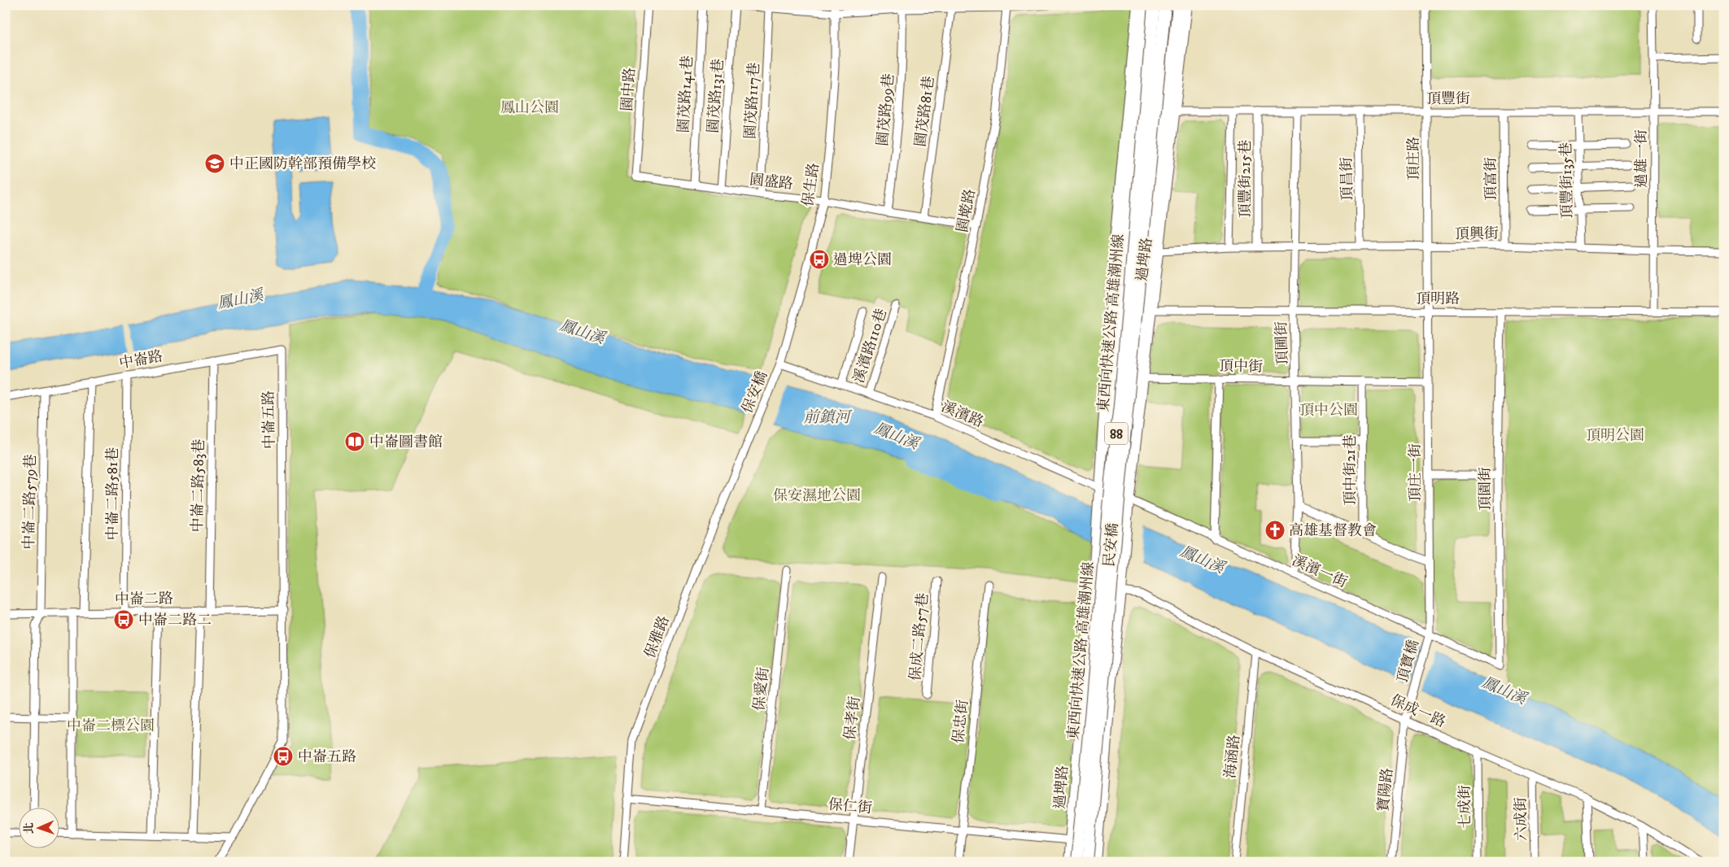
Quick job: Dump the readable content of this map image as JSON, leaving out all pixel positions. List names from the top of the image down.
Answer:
{
  "streets": {
    "highway": ["東西向快速公路 高雄潮州線", "88"],
    "main road": ["過埤路", "民安橋"],
    "street": [
      "園中路",
      "園茂路141巷",
      "園茂路131巷",
      "頂豐街",
      "園茂路117巷",
      "園茂路99巷",
      "園茂路81巷",
      "頂庄路",
      "過雄一街",
      "頂豐街215巷",
      "頂昌街",
      "頂富街",
      "頂豐街135巷",
      "園盛路",
      "保生路",
      "園墘路",
      "頂興街",
      "頂明路",
      "頂圃街",
      "溪濱路110巷",
      "中崙路",
      "頂中街",
      "保安橋",
      "溪濱路",
      "中崙五路",
      "頂中街21巷",
      "頂庄一街",
      "中崙二路583巷",
      "頂園街",
      "中崙二路581巷",
      "中崙二路579巷",
      "溪濱一街",
      "中崙二路",
      "保雅路",
      "保成二路57巷",
      "頂寶橋",
      "保愛街",
      "保成一路",
      "保孝街",
      "保忠街",
      "海涵路",
      "寶陽路",
      "保仁街",
      "七成街",
      "六成街"
    ]
  },
  "crossings": [
    ["園中路", "園盛路"],
    ["園茂路141巷", "園盛路"],
    ["園茂路131巷", "園盛路"],
    ["頂豐街", "頂庄路"],
    ["頂豐街", "過雄一街"],
    ["頂豐街", "頂豐街215巷"],
    ["頂豐街", "頂昌街"],
    ["頂豐街", "頂富街"],
    ["頂豐街", "頂豐街135巷"],
    ["頂豐街", "過埤路"],
    ["頂豐街", "頂圃街"],
    ["園茂路117巷", "園盛路"],
    ["園茂路99巷", "園盛路"],
    ["園茂路81巷", "園盛路"],
    ["頂庄路", "頂興街"],
    ["頂庄路", "頂明路"],
    ["頂庄路", "頂庄一街"],
    ["過雄一街", "頂興街"],
    ["過雄一街", "頂明路"],
    ["頂豐街215巷", "頂興街"],
    ["頂昌街", "頂興街"],
    ["頂富街", "頂興街"],
    ["頂豐街135巷", "頂興街"],
    ["園盛路", "保生路"],
    ["園盛路", "園墘路"],
    ["保生路", "保安橋"],
    ["保生路", "溪濱路"],
    ["園墘路", "溪濱路"],
    ["頂興街", "過埤路"],
    ["頂興街", "頂圃街"],
    ["過埤路", "頂明路"],
    ["過埤路", "頂中街"],
    ["過埤路", "溪濱路"],
    ["過埤路", "民安橋"],
    ["過埤路", "溪濱一街"],
    ["過埤路", "保仁街"],
    ["頂明路", "頂圃街"],
    ["頂明路", "頂庄一街"],
    ["頂明路", "頂園街"],
    ["頂圃街", "頂中街"],
    ["頂圃街", "溪濱一街"],
    ["溪濱路110巷", "溪濱路"],
    ["中崙路", "中崙五路"],
    ["中崙路", "中崙二路583巷"],
    ["中崙路", "中崙二路581巷"],
    ["中崙路", "中崙二路579巷"],
    ["頂中街", "頂中街21巷"],
    ["頂中街", "頂庄一街"],
    ["保安橋", "溪濱路"],
    ["保安橋", "保雅路"],
    ["溪濱路", "溪濱一街"],
    ["中崙五路", "中崙二路"],
    ["頂庄一街", "溪濱一街"],
    ["頂庄一街", "頂寶橋"],
    ["中崙二路583巷", "中崙二路"],
    ["頂園街", "溪濱一街"],
    ["中崙二路581巷", "中崙二路"],
    ["中崙二路579巷", "中崙二路"],
    ["民安橋", "保成一路"],
    ["溪濱一街", "頂寶橋"],
    ["保雅路", "保仁街"],
    ["頂寶橋", "保成一路"],
    ["頂寶橋", "寶陽路"],
    ["保愛街", "保仁街"],
    ["保成一路", "海涵路"],
    ["保成一路", "寶陽路"],
    ["保成一路", "七成街"],
    ["保成一路", "六成街"],
    ["保孝街", "保仁街"],
    ["保忠街", "保仁街"]
  ],
  "water": ["鳳山溪", "前鎮河"],
  "parks": [
    "鳳山公園",
    "頂中公園",
    "頂明公園",
    "保安濕地公園",
    "中崙二標公園"
  ],
  "places": {
    "school or university": ["中正國防幹部預備學校"],
    "bus stop": ["過埤公園", "中崙二路二", "中崙五路"],
    "library": ["中崙圖書館"],
    "church": ["高雄基督教會"]
  },
  "north": "left"
}
